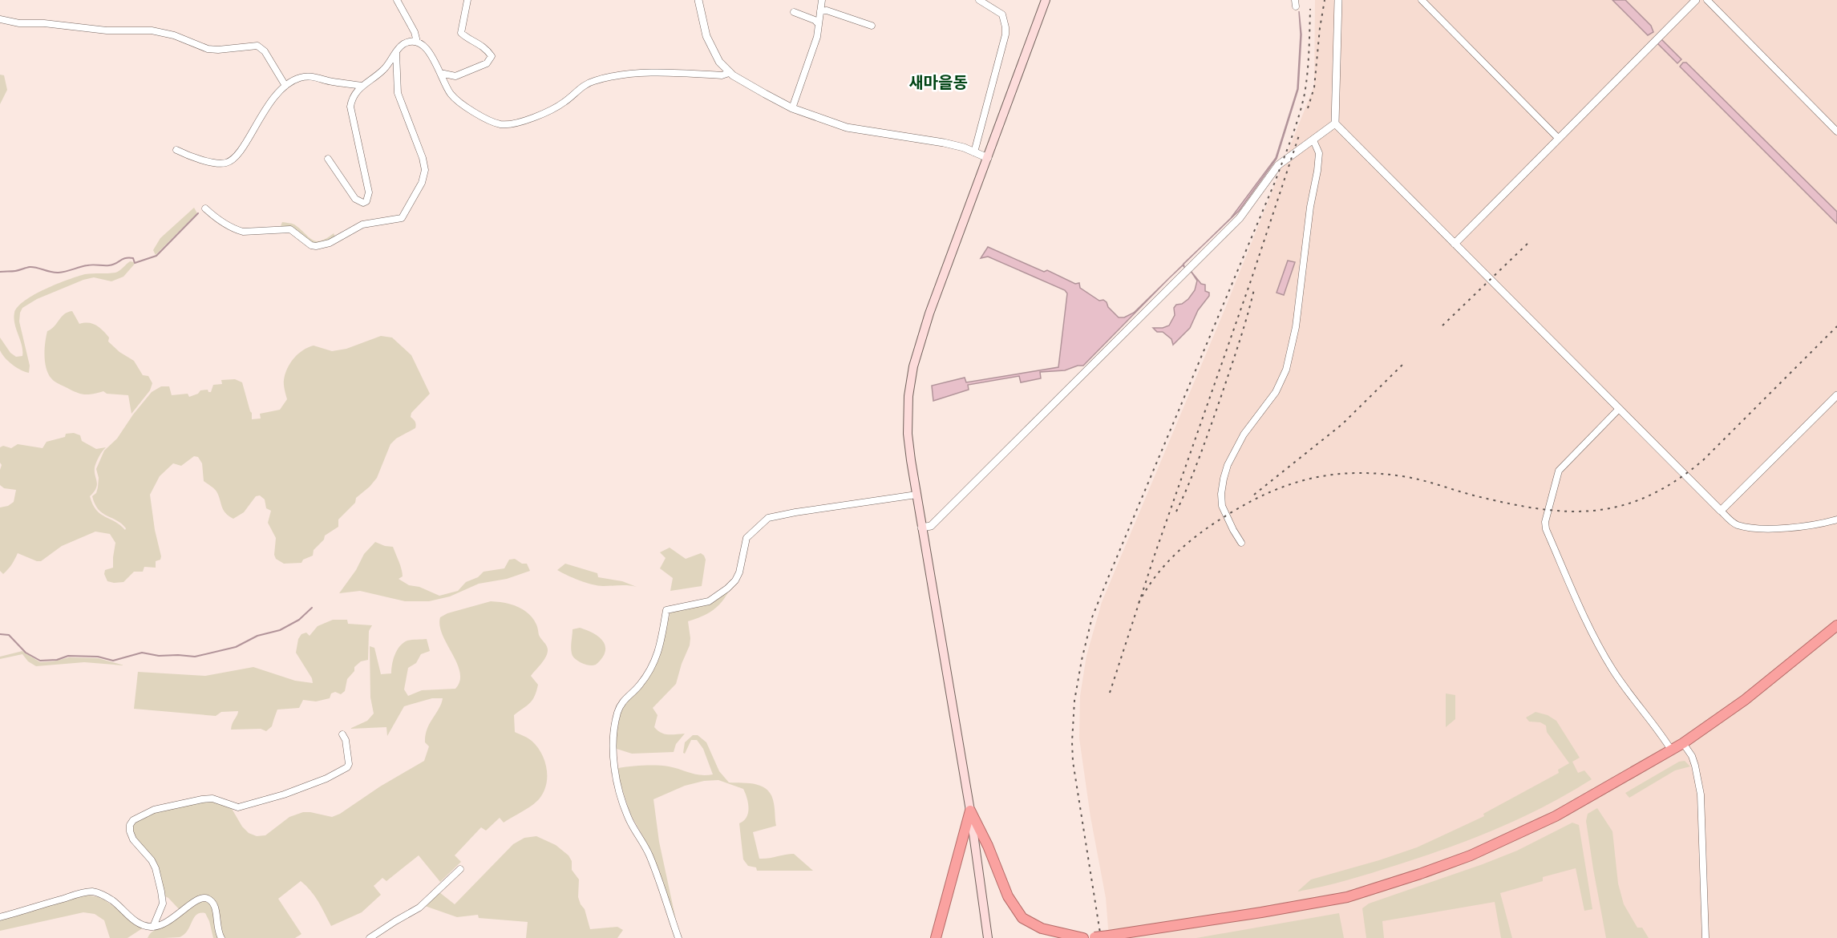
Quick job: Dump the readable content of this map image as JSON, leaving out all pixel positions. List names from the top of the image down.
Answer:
{
  "districts": ["새마을동"]
}
